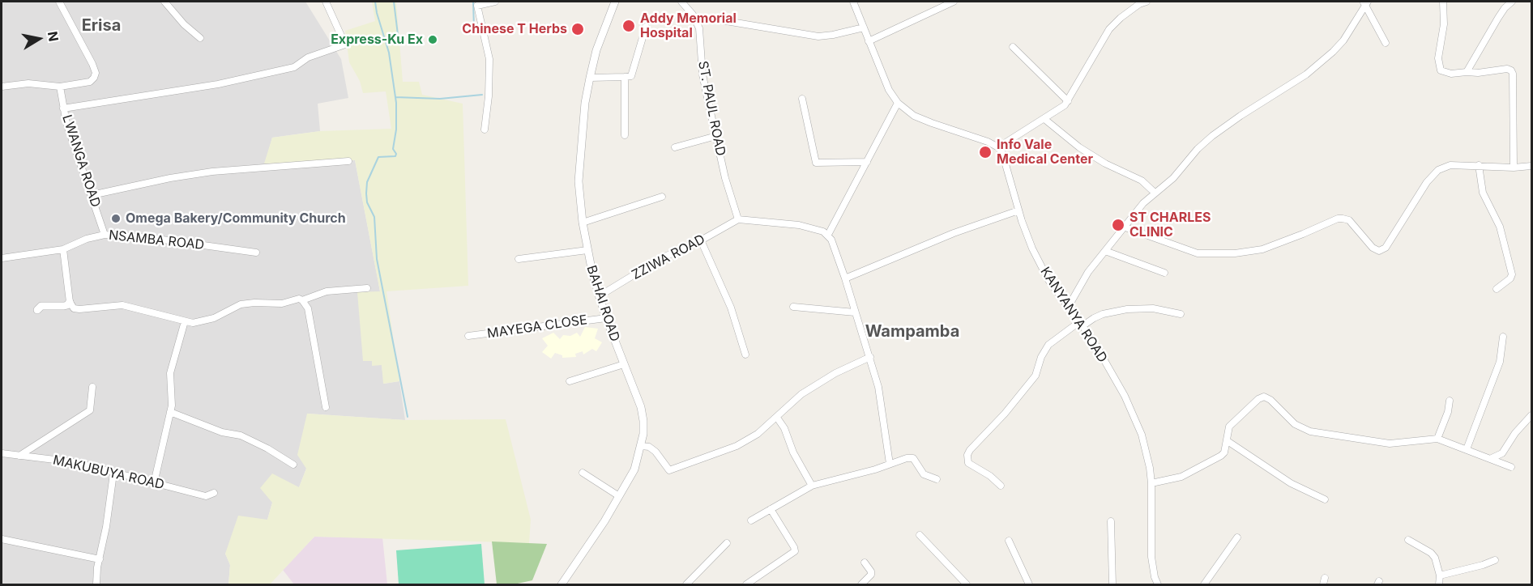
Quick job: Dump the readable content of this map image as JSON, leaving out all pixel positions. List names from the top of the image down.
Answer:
{
  "streets": {
    "street": [
      "ST. PAUL ROAD",
      "LWANGA ROAD",
      "NSAMBA ROAD",
      "ZZIWA ROAD",
      "BAHAI ROAD",
      "KANYANYA ROAD",
      "MAYEGA CLOSE",
      "MAKUBUYA ROAD"
    ]
  },
  "crossings": [
    ["ST. PAUL ROAD", "ZZIWA ROAD"],
    ["LWANGA ROAD", "NSAMBA ROAD"],
    ["ZZIWA ROAD", "BAHAI ROAD"],
    ["BAHAI ROAD", "MAYEGA CLOSE"]
  ],
  "districts": ["Erisa", "Wampamba"],
  "places": [
    "Addy Memorial Hospital",
    "Chinese T Herbs",
    "Express-Ku Ex",
    "Info Vale Medical Center",
    "Omega Bakery/Community Church",
    "ST CHARLES CLINIC"
  ],
  "north": "right"
}
